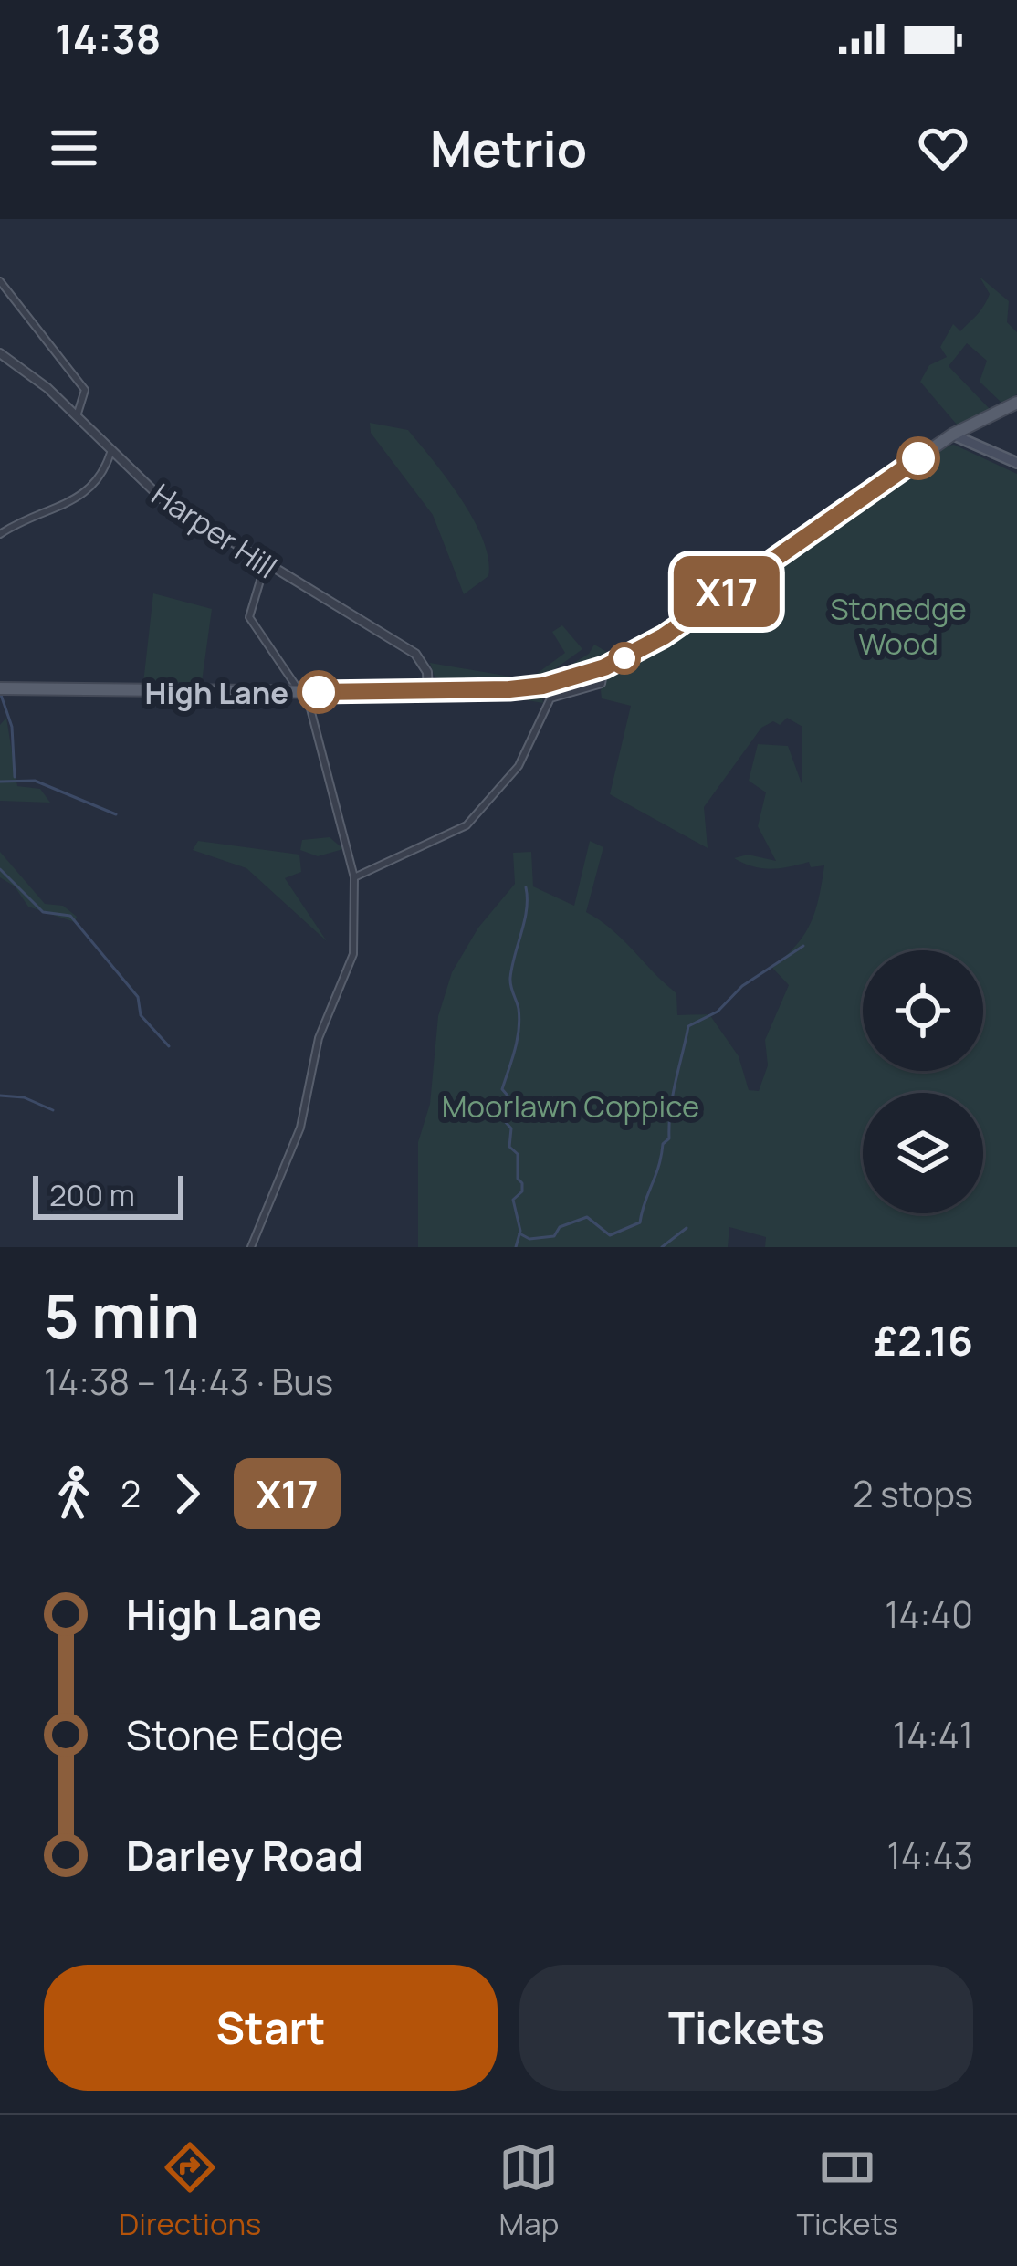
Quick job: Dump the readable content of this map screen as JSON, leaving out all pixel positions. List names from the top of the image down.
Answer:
{
  "streets": {
    "street": ["Harper Hill"]
  },
  "parks": ["Stonedge Wood", "Moorlawn Coppice"],
  "places": ["High Lane"],
  "lines": ["bus line X17"],
  "scale_bar": "200 m",
  "page": {
    "status": "14:38",
    "header": "Metrio",
    "on_map": "X17",
    "scale": "200 m",
    "heading": ["5 min", "14:38 – 14:43 · Bus", "£2.16"],
    "legs": ["2", "X17", "2 stops"],
    "list": [
      {
        "name": "High Lane",
        "value": "14:40"
      },
      {
        "name": "Stone Edge",
        "value": "14:41"
      },
      {
        "name": "Darley Road",
        "value": "14:43"
      }
    ],
    "buttons": ["Start", "Tickets"],
    "tabs": ["Directions", "Map", "Tickets"]
  }
}
